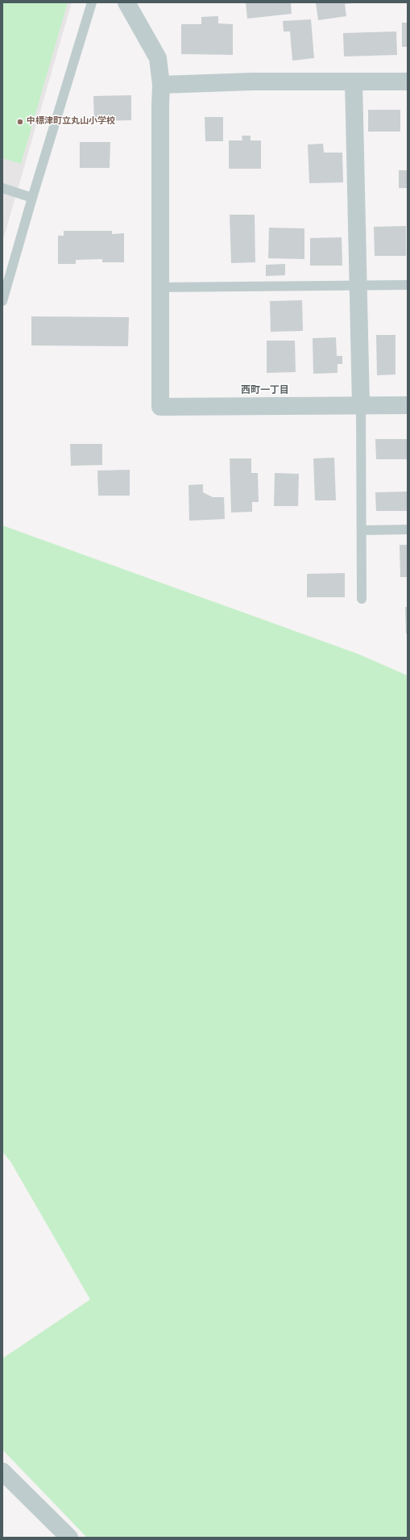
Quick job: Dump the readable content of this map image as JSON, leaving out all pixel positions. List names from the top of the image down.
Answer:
{
  "districts": ["西町一丁目"],
  "places": ["中標津町立丸山小学校"]
}
